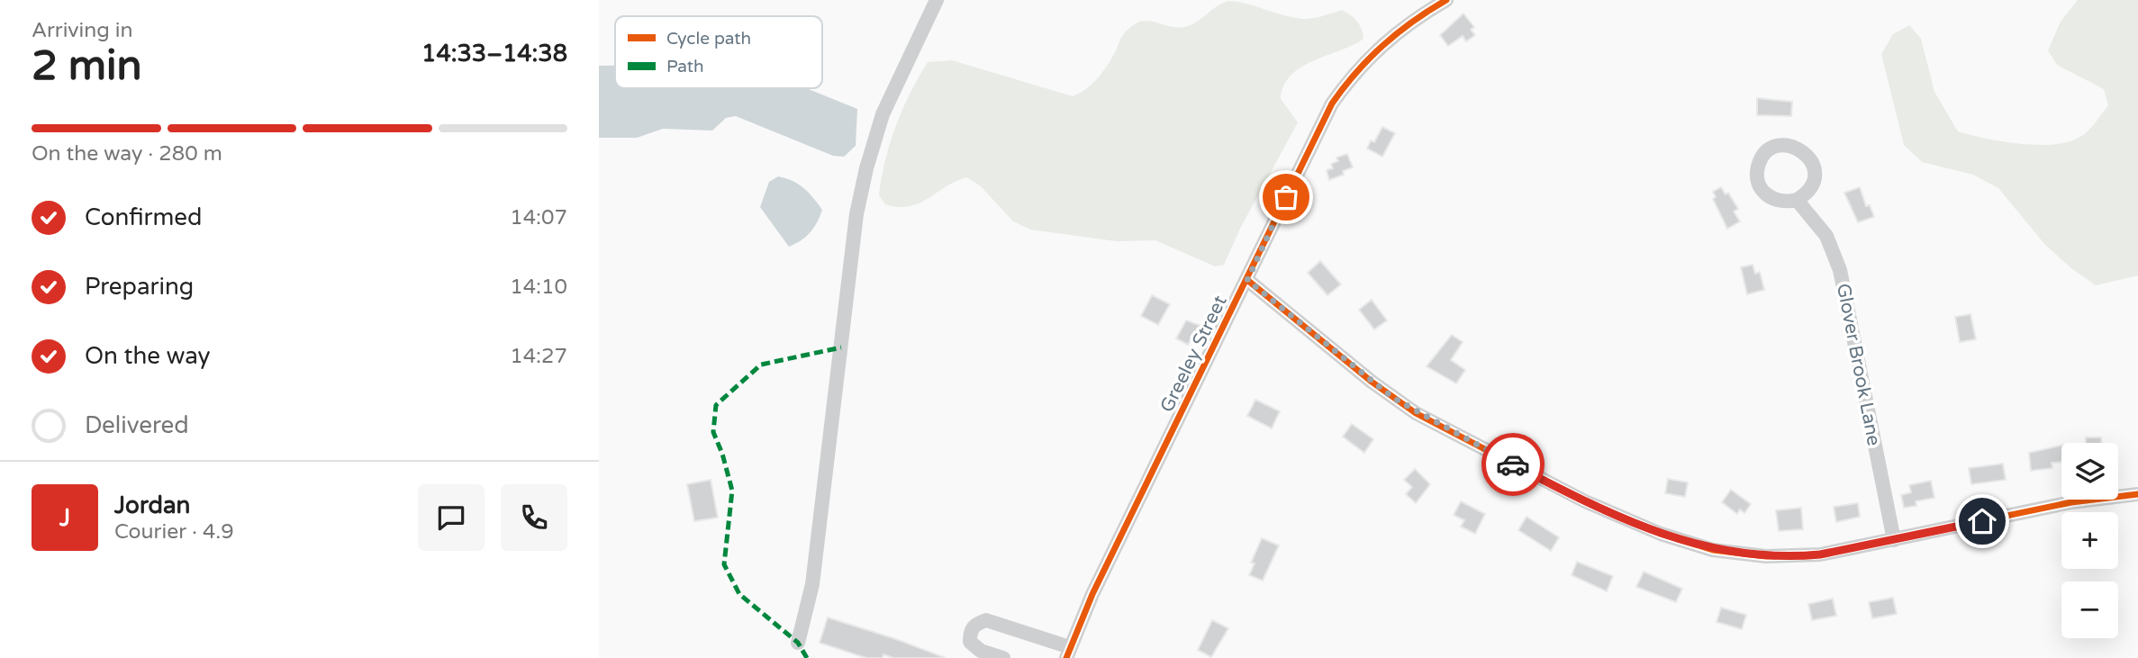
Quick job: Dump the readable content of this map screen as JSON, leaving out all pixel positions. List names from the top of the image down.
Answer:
{
  "streets": {
    "street": ["Greeley Street", "Glover Brook Lane"]
  },
  "legend": ["Cycle path", "Path"],
  "page": {
    "heading": ["2 min", "Arriving in", "14:33–14:38"],
    "panel": ["Jordan", "Courier · 4.9"],
    "bar": "On the way · 280 m",
    "list": [
      ["Confirmed", "14:07"],
      ["Preparing", "14:10"],
      ["On the way", "14:27"],
      "Delivered"
    ],
    "map_buttons": ["+", "−"],
    "round": "J"
  }
}
